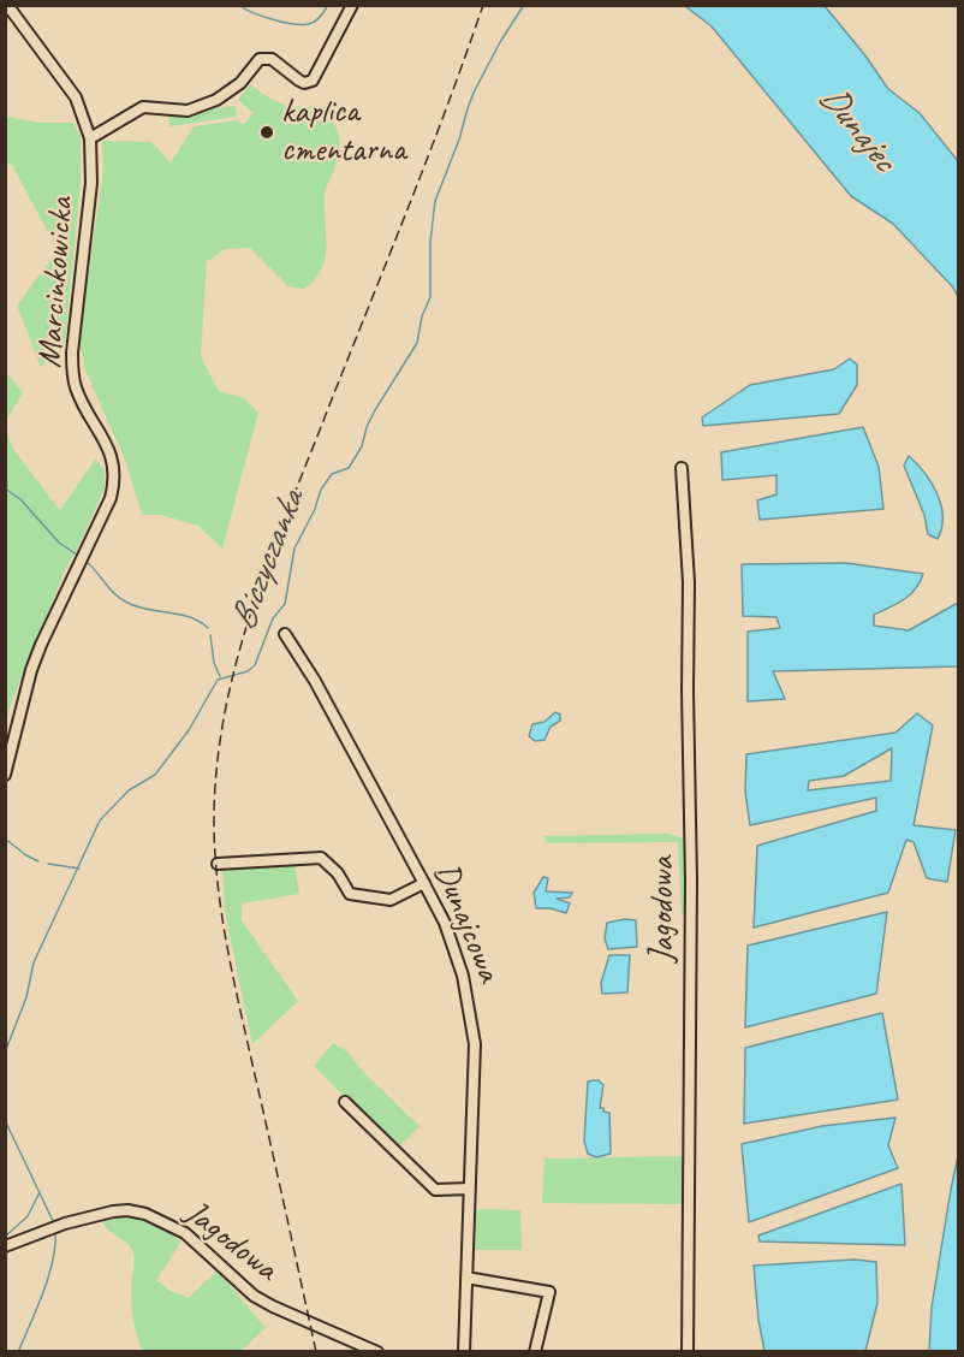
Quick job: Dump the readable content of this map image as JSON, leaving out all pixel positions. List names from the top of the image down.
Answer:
{
  "streets": {
    "street": ["Marcinkowicka", "Jagodowa", "Dunajcowa"]
  },
  "water": ["Dunajec", "Biczyczanka"],
  "places": ["kaplica cmentarna"]
}
